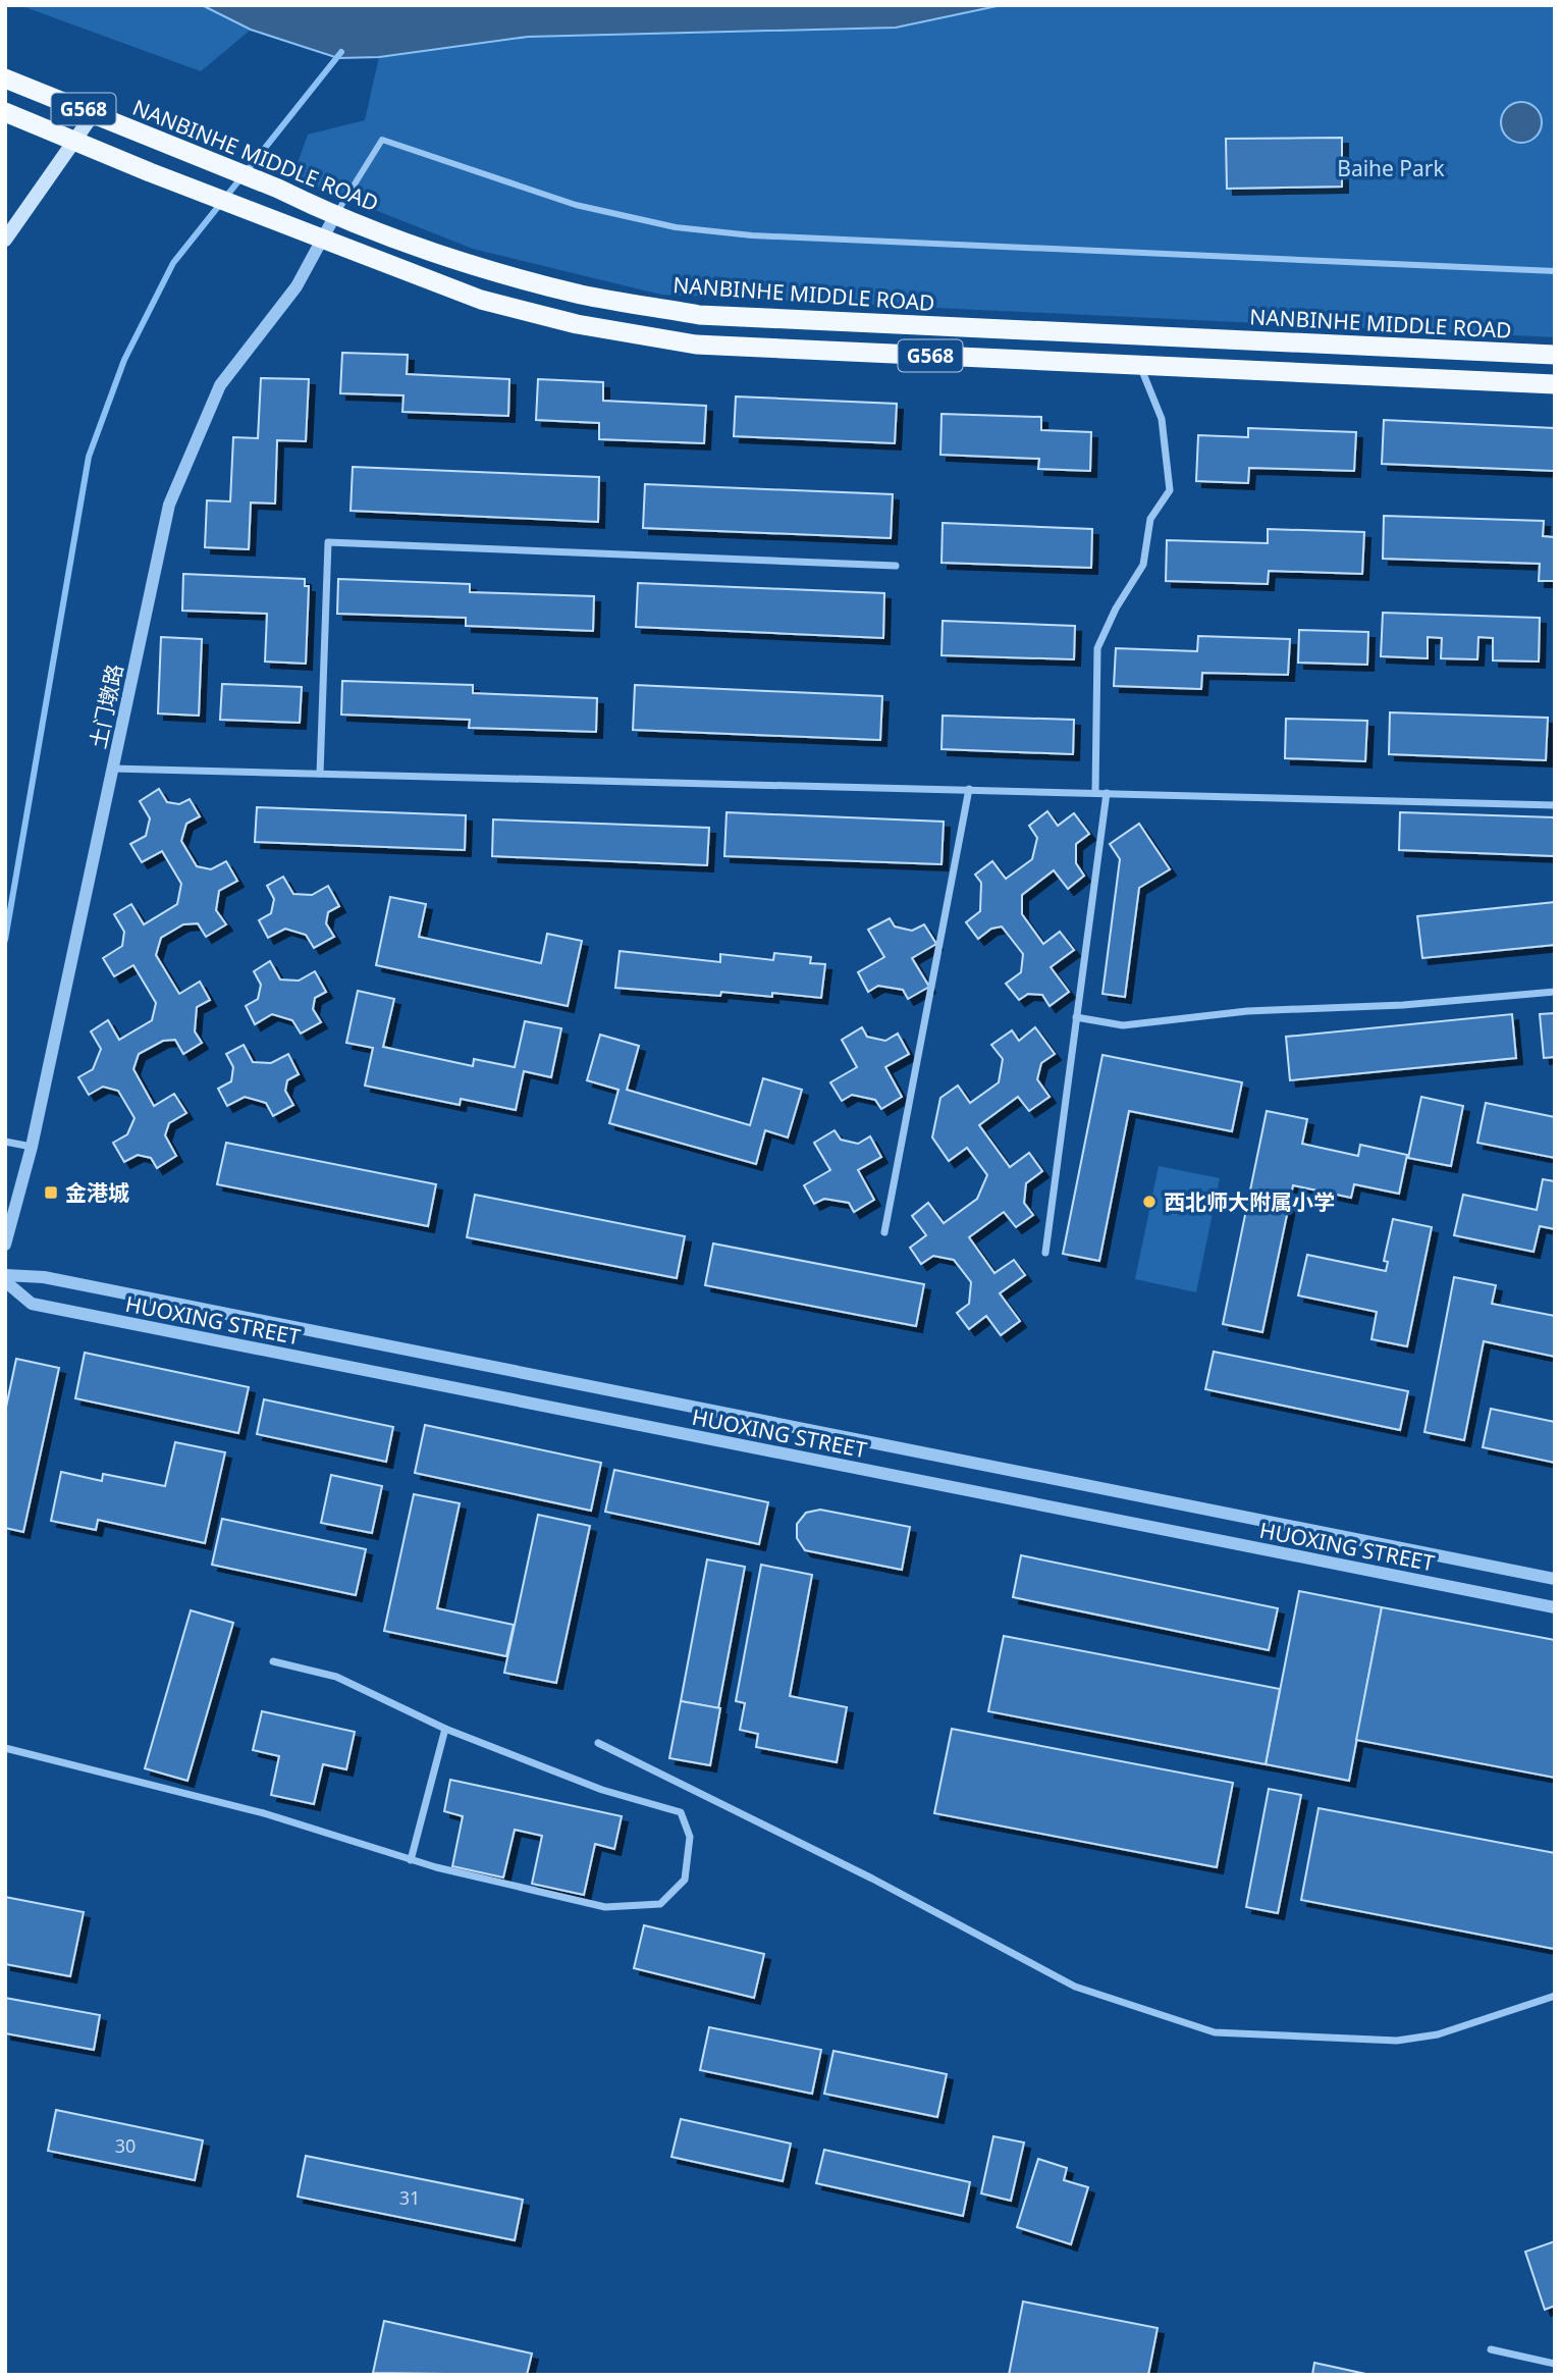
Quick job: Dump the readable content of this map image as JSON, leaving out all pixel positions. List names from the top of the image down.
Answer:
{
  "streets": {
    "highway": ["G568", "NANBINHE MIDDLE ROAD"],
    "street": ["土门墩路", "HUOXING STREET"]
  },
  "crossings": [
    ["G568", "土门墩路"],
    ["NANBINHE MIDDLE ROAD", "土门墩路"]
  ],
  "parks": ["Baihe Park"],
  "places": {
    "transit": ["金港城"],
    "other": ["西北师大附属小学"]
  },
  "house_numbers": ["30", "31"]
}
